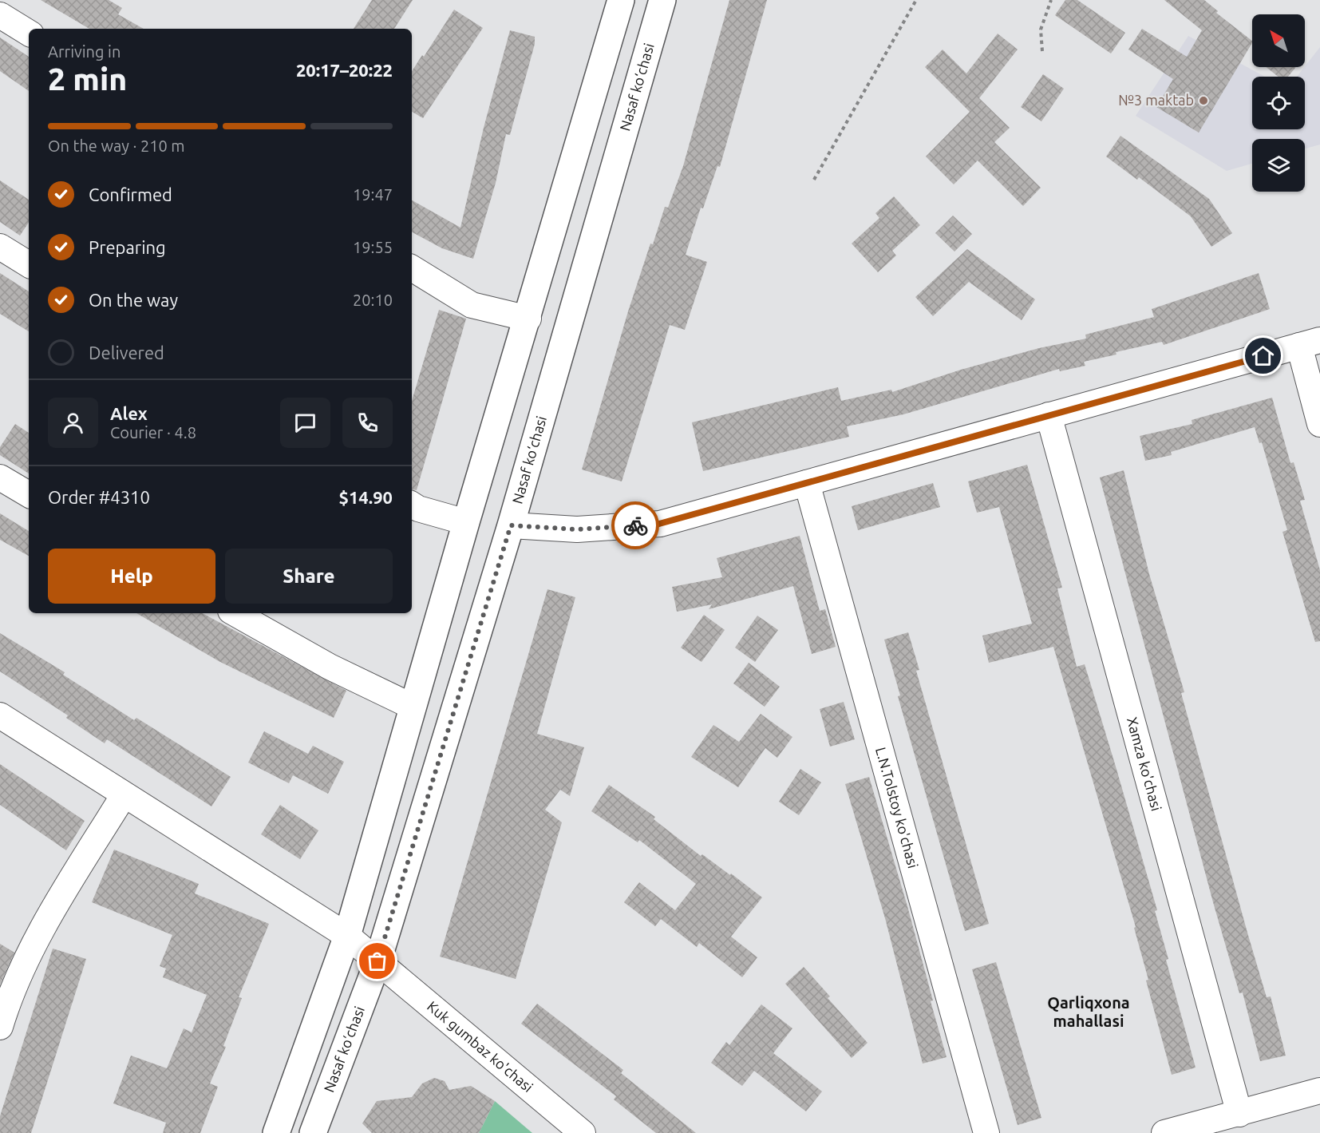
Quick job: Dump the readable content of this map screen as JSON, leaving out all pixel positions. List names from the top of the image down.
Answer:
{
  "streets": {
    "main road": ["Nasaf ko‘chasi"],
    "street": ["Xamza ko'chasi", "L.N.Tolstoy ko'chasi", "Kuk gumbaz ko'chasi"]
  },
  "crossings": [
    ["Nasaf ko‘chasi", "Kuk gumbaz ko'chasi"]
  ],
  "districts": ["Qarliqxona mahallasi"],
  "places": ["№3 maktab"],
  "north": "top left",
  "page": {
    "heading": ["2 min", "Arriving in", "20:17–20:22"],
    "panel": [
      "Alex",
      "Courier · 4.8",
      "Order #4310",
      "$14.90"
    ],
    "bar": "On the way · 210 m",
    "list": [
      ["Confirmed", "19:47"],
      ["Preparing", "19:55"],
      ["On the way", "20:10"],
      "Delivered"
    ],
    "buttons": ["Help", "Share"]
  }
}
